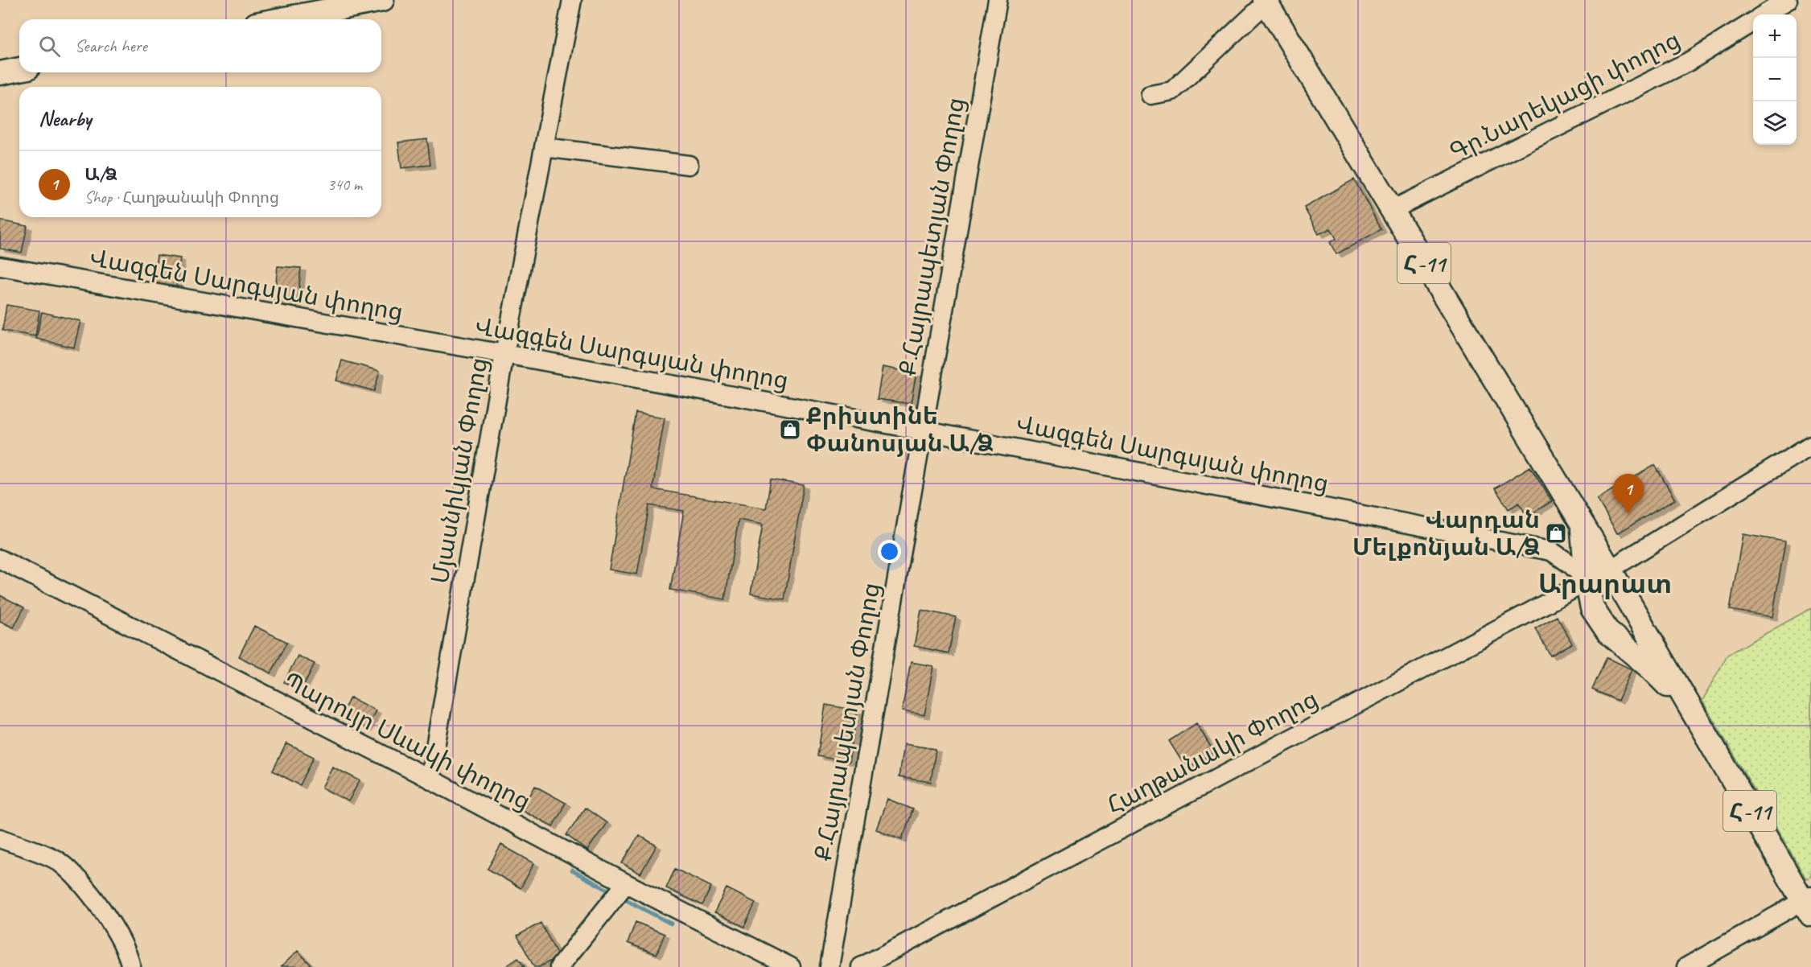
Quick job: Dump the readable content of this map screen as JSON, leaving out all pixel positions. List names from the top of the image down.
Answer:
{
  "streets": {
    "main road": ["Հ-11"],
    "street": [
      "Գր.Նարեկացի փողոց",
      "Ք.Հայրապետյան Փողոց",
      "Վազգեն Սարգսյան փողոց",
      "Մյասնիկյան Փողոց",
      "Պարույր Սևակի փողոց",
      "Հաղթանակի Փողոց"
    ]
  },
  "crossings": [
    ["Գր.Նարեկացի փողոց", "Հ-11"],
    ["Ք.Հայրապետյան Փողոց", "Վազգեն Սարգսյան փողոց"],
    ["Հ-11", "Վազգեն Սարգսյան փողոց"],
    ["Հ-11", "Հաղթանակի Փողոց"],
    ["Վազգեն Սարգսյան փողոց", "Մյասնիկյան Փողոց"],
    ["Վազգեն Սարգսյան փողոց", "Հաղթանակի Փողոց"],
    ["Մյասնիկյան Փողոց", "Պարույր Սևակի փողոց"]
  ],
  "districts": ["Արարատ"],
  "places": {
    "shop": ["Քրիստինե Փանոսյան Ա/Ձ", "Վարդան Մելքոնյան Ա/Ձ"]
  },
  "page": {
    "map_buttons": ["+", "−"],
    "search": "Search here",
    "heading": "Nearby",
    "list": [
      {
        "mark": "1",
        "name": "Ա/Ձ",
        "note": "Shop · Հաղթանակի Փողոց",
        "value": "340 m"
      }
    ],
    "pins": "1"
  }
}
